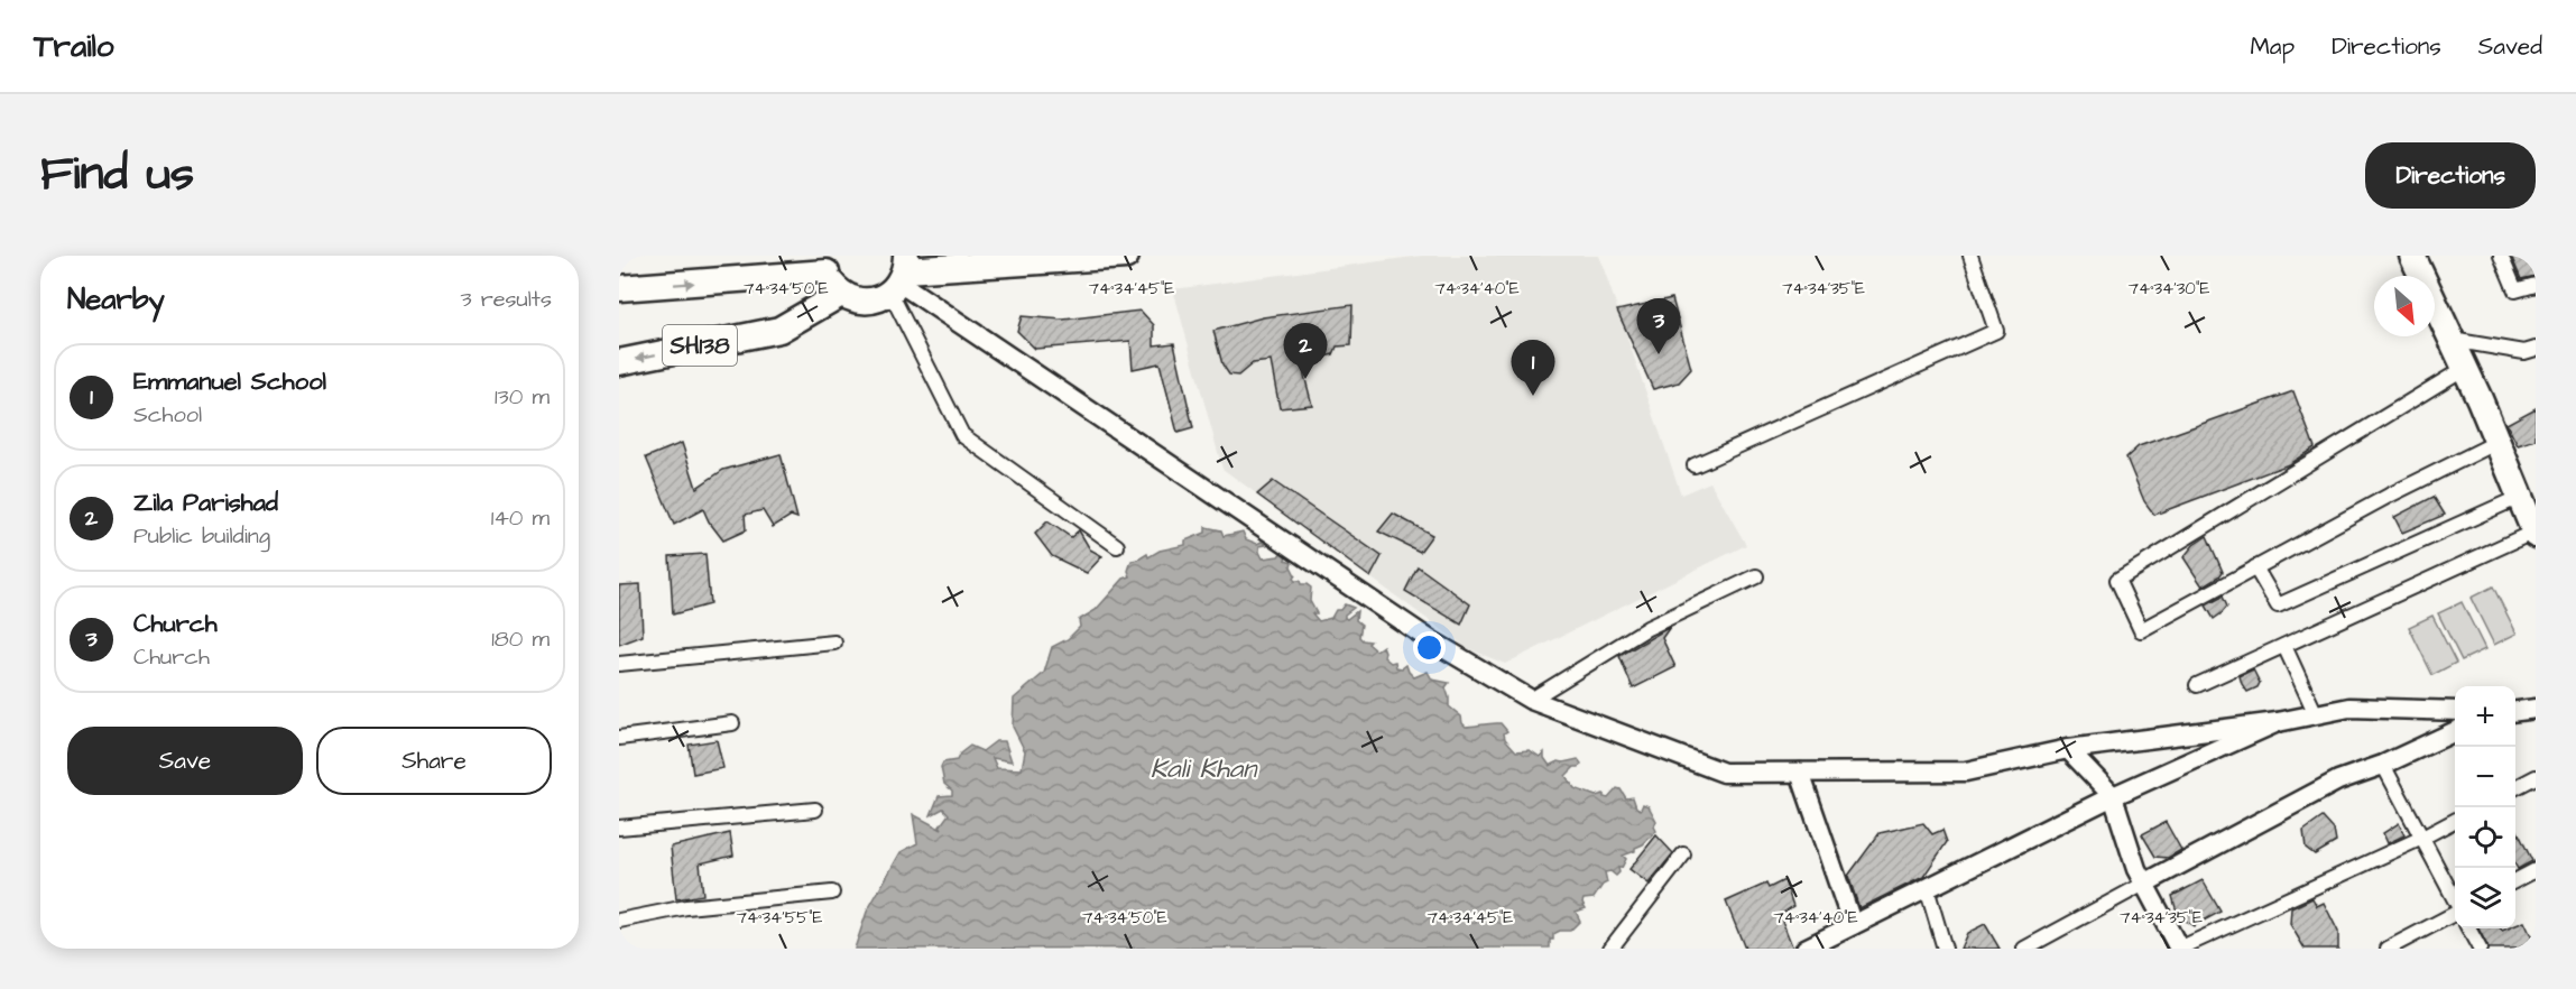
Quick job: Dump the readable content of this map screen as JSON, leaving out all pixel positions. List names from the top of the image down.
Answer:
{
  "streets": {
    "highway": ["SH138"]
  },
  "water": ["Kali Khan"],
  "north": "bottom right",
  "page": {
    "header": "Trailo",
    "nav": ["Map", "Directions", "Saved"],
    "title": "Find us",
    "buttons": [
      "Directions",
      ["Save", "Share"]
    ],
    "heading": ["Nearby", "3 results"],
    "pins": ["3", "2", "1"],
    "list": [
      {
        "mark": "1",
        "name": "Emmanuel School",
        "note": "School",
        "value": "130 m"
      },
      {
        "mark": "2",
        "name": "Zila Parishad",
        "note": "Public building",
        "value": "140 m"
      },
      {
        "mark": "3",
        "name": "Church",
        "note": "Church",
        "value": "180 m"
      }
    ],
    "map_buttons": ["+", "−"]
  },
  "coordinates": [
    "74°34'50\"E",
    "74°34'45\"E",
    "74°34'40\"E",
    "74°34'35\"E",
    "74°34'30\"E",
    "74°34'55\"E"
  ]
}
